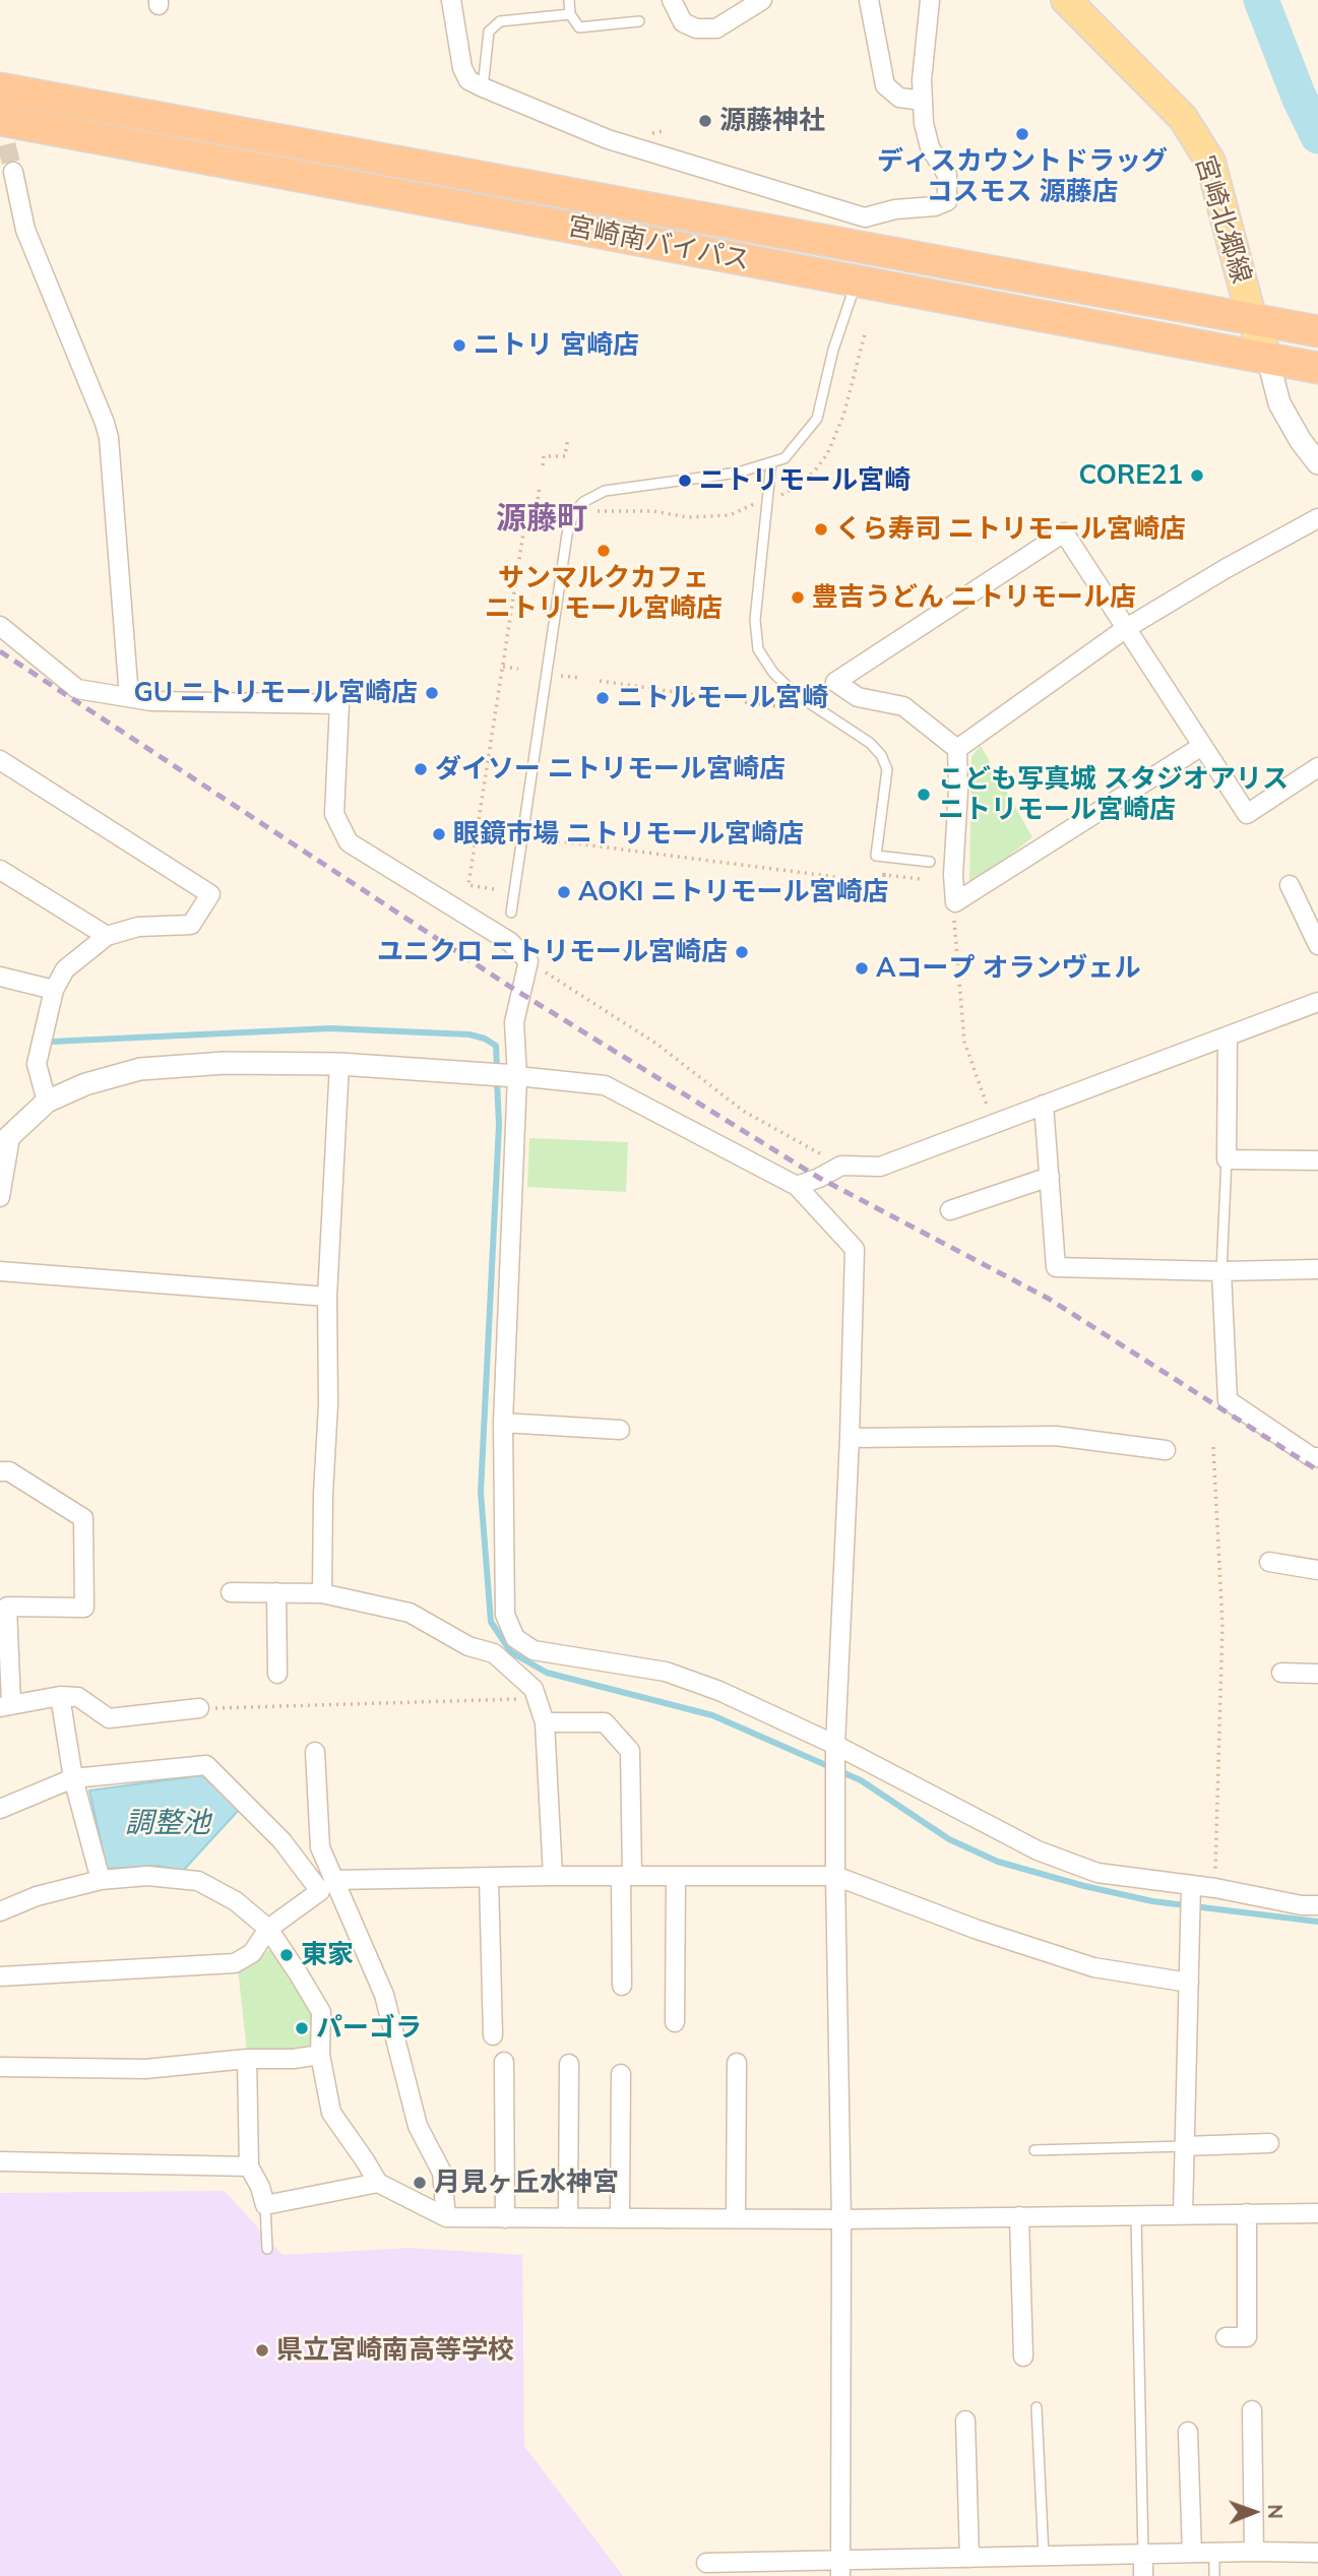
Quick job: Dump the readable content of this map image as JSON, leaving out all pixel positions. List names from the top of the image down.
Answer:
{
  "streets": {
    "highway": ["宮崎南バイパス"],
    "main road": ["宮崎北郷線"]
  },
  "crossings": [
    ["宮崎北郷線", "宮崎南バイパス"]
  ],
  "districts": ["源藤町"],
  "water": ["調整池"],
  "places": [
    "源藤神社",
    "ディスカウントドラッグ コスモス 源藤店",
    "ニトリ 宮崎店",
    "CORE21",
    "ニトリモール宮崎",
    "くら寿司 ニトリモール宮崎店",
    "サンマルクカフェ ニトリモール宮崎店",
    "豊吉うどん ニトリモール店",
    "GU ニトリモール宮崎店",
    "ニトルモール宮崎",
    "ダイソー ニトリモール宮崎店",
    "こども写真城 スタジオアリス ニトリモール宮崎店",
    "眼鏡市場 ニトリモール宮崎店",
    "AOKI ニトリモール宮崎店",
    "ユニクロ ニトリモール宮崎店",
    "Aコープ オランヴェル",
    "東家",
    "パーゴラ",
    "月見ヶ丘水神宮",
    "県立宮崎南高等学校"
  ],
  "north": "right"
}
